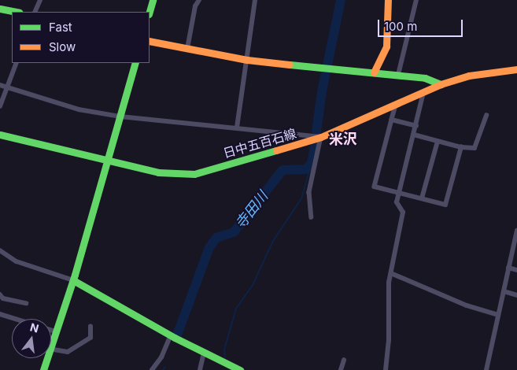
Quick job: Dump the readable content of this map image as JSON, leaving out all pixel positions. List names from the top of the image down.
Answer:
{
  "streets": {
    "street": ["日中五百石線"]
  },
  "districts": ["米沢"],
  "water": ["寺田川"],
  "legend": ["Fast", "Slow"],
  "scale_bar": "100 m",
  "north": "top"
}
